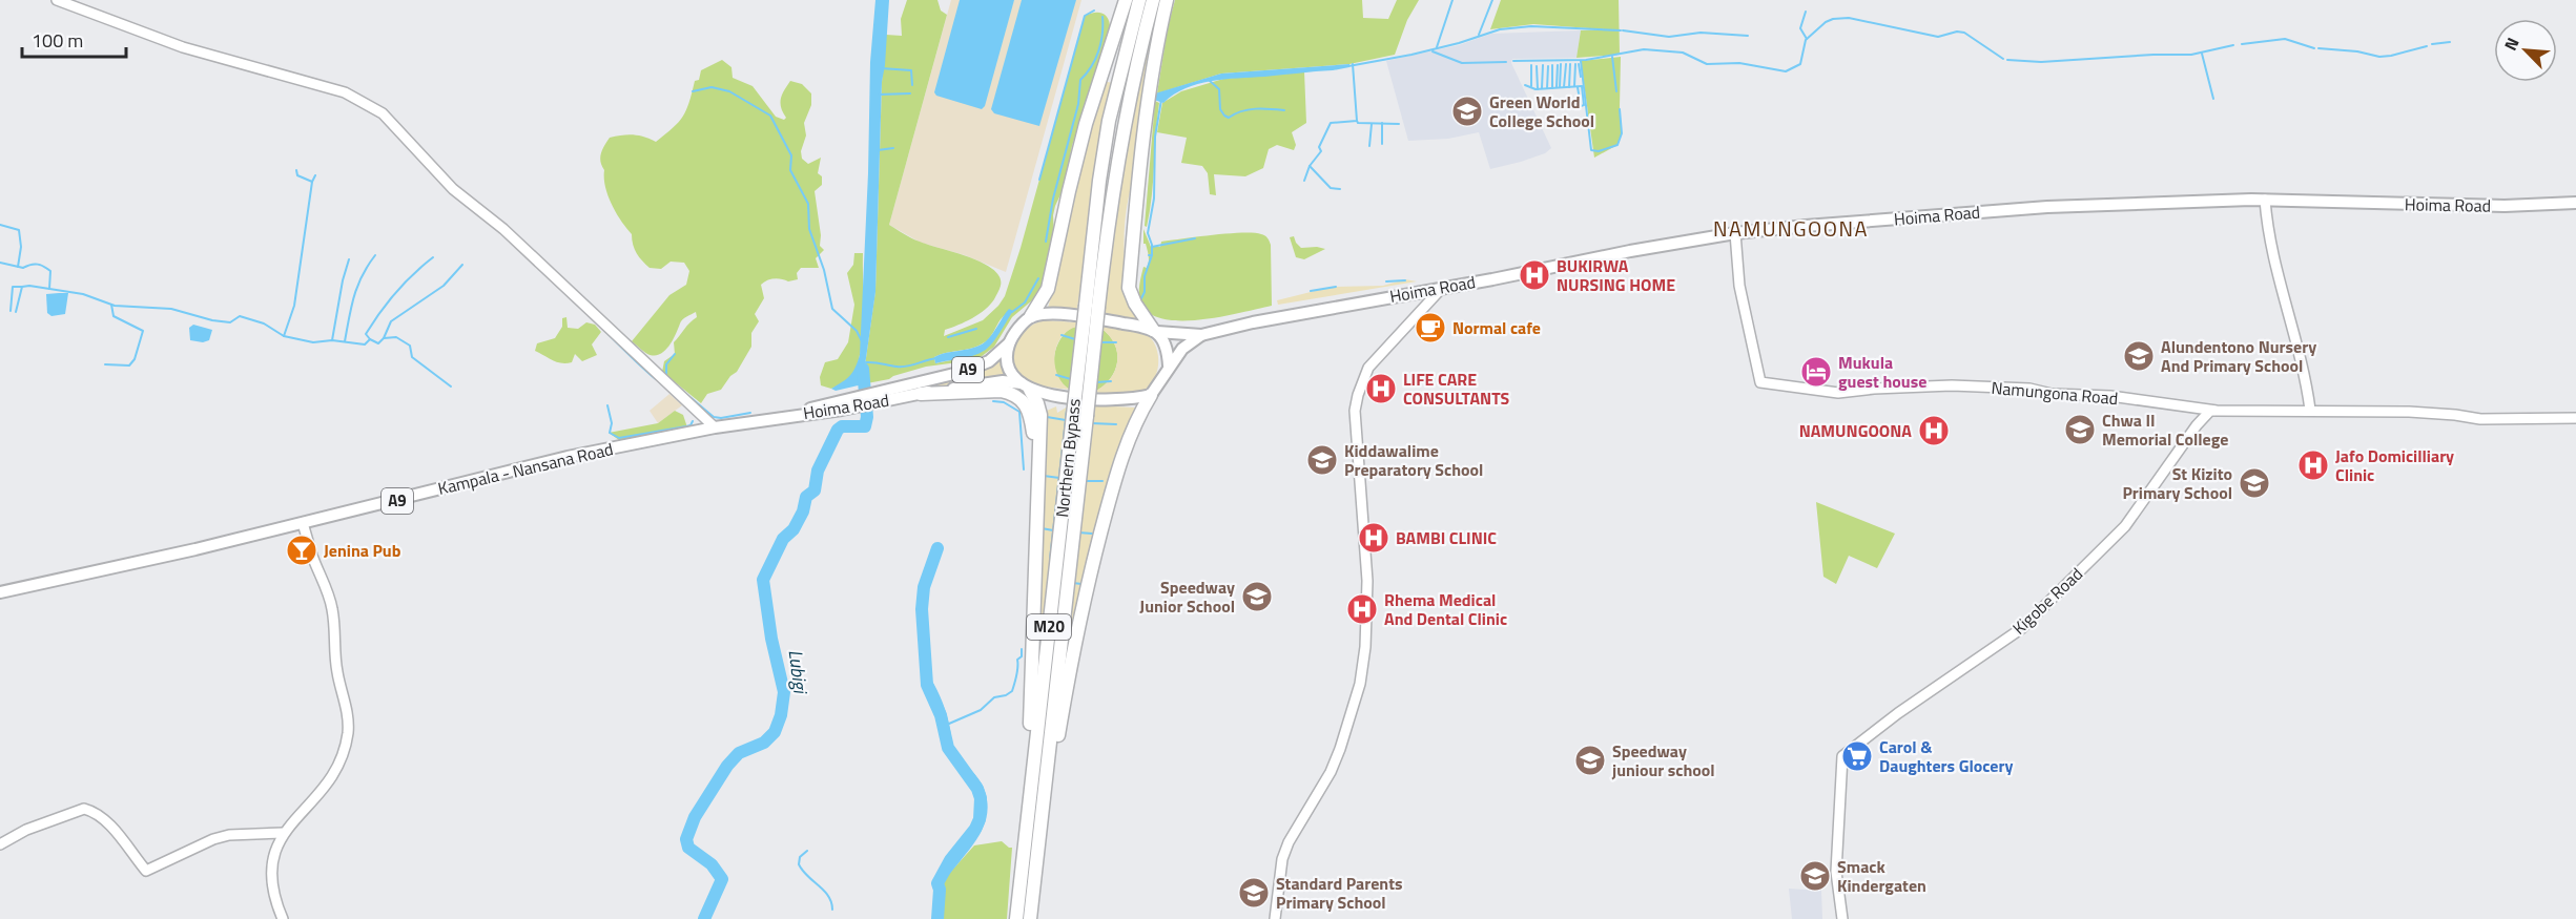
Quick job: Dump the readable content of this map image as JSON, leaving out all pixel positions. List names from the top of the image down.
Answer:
{
  "streets": {
    "highway": ["Northern Bypass", "M20"],
    "main road": ["Hoima Road", "A9", "Kampala - Nansana Road"],
    "street": ["Namungona Road", "Kigobe Road"]
  },
  "crossings": [
    ["Hoima Road", "A9"],
    ["Hoima Road", "Namungona Road"],
    ["Hoima Road", "Kampala - Nansana Road"],
    ["Namungona Road", "Kigobe Road"]
  ],
  "districts": ["NAMUNGOONA"],
  "water": ["Lubigi"],
  "places": {
    "school or university": [
      "Green World College School",
      "Alundentono Nursery And Primary School",
      "Chwa II Memorial College",
      "Kiddawalime Preparatory School",
      "St Kizito Primary School",
      "Speedway Junior School",
      "Speedway juniour school",
      "Smack Kindergaten",
      "Standard Parents Primary School"
    ],
    "hospital": [
      "BUKIRWA NURSING HOME",
      "LIFE CARE CONSULTANTS",
      "NAMUNGOONA",
      "Jafo Domicilliary Clinic",
      "BAMBI CLINIC",
      "Rhema Medical And Dental Clinic"
    ],
    "cafe": ["Normal cafe"],
    "hotel": ["Mukula guest house"],
    "bar": ["Jenina Pub"],
    "supermarket": ["Carol & Daughters Glocery"]
  },
  "scale_bar": "100 m",
  "north": "top left"
}
